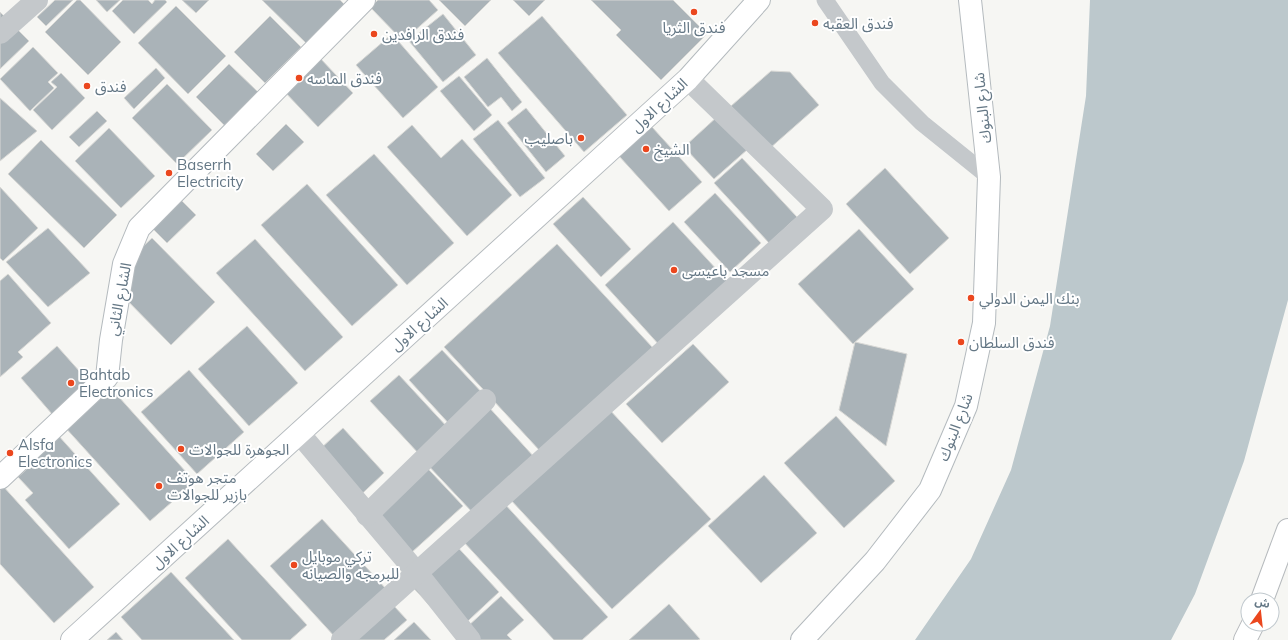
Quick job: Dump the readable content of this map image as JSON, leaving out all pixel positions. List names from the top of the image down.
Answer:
{
  "streets": {
    "main road": ["الشارع الاول", "شارع البنوك", "الشارع الثاني"]
  },
  "places": [
    "فندق الثريا",
    "فندق العقبه",
    "فندق الرافدين",
    "فندق الماسه",
    "فندق",
    "باصليب",
    "الشيخ",
    "Baserrh Electricity",
    "مسجد باعيسى",
    "بنك اليمن الدولي",
    "فندق السلطان",
    "Bahtab Electronics",
    "الجوهرة للجوالات",
    "Alsfa Electronics",
    "متجر هوتف بازير للجوالات",
    "تركي موبايل للبرمجه والصيانه"
  ],
  "north": "top"
}
